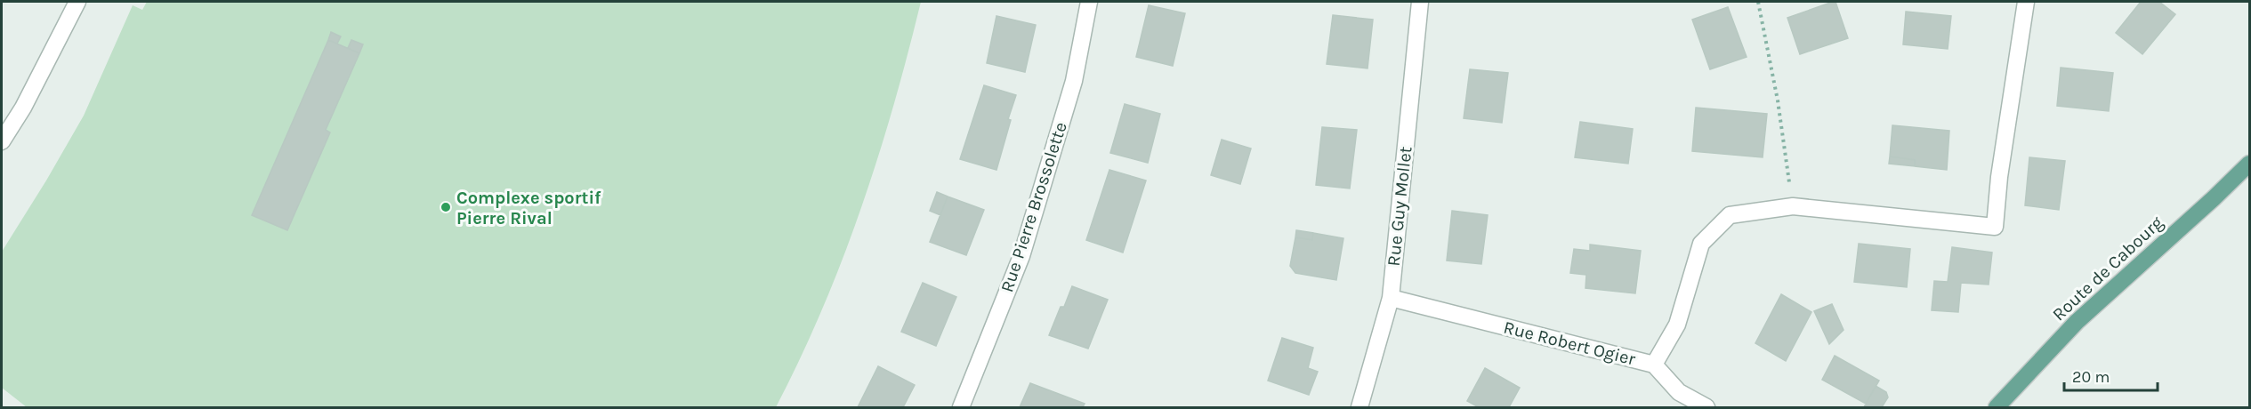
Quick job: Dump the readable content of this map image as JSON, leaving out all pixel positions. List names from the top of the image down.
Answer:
{
  "streets": {
    "main road": ["Route de Cabourg"],
    "street": ["Rue Guy Mollet", "Rue Pierre Brossolette", "Rue Robert Ogier"]
  },
  "crossings": [
    ["Rue Guy Mollet", "Rue Robert Ogier"]
  ],
  "places": ["Complexe sportif Pierre Rival"],
  "scale_bar": "20 m"
}
